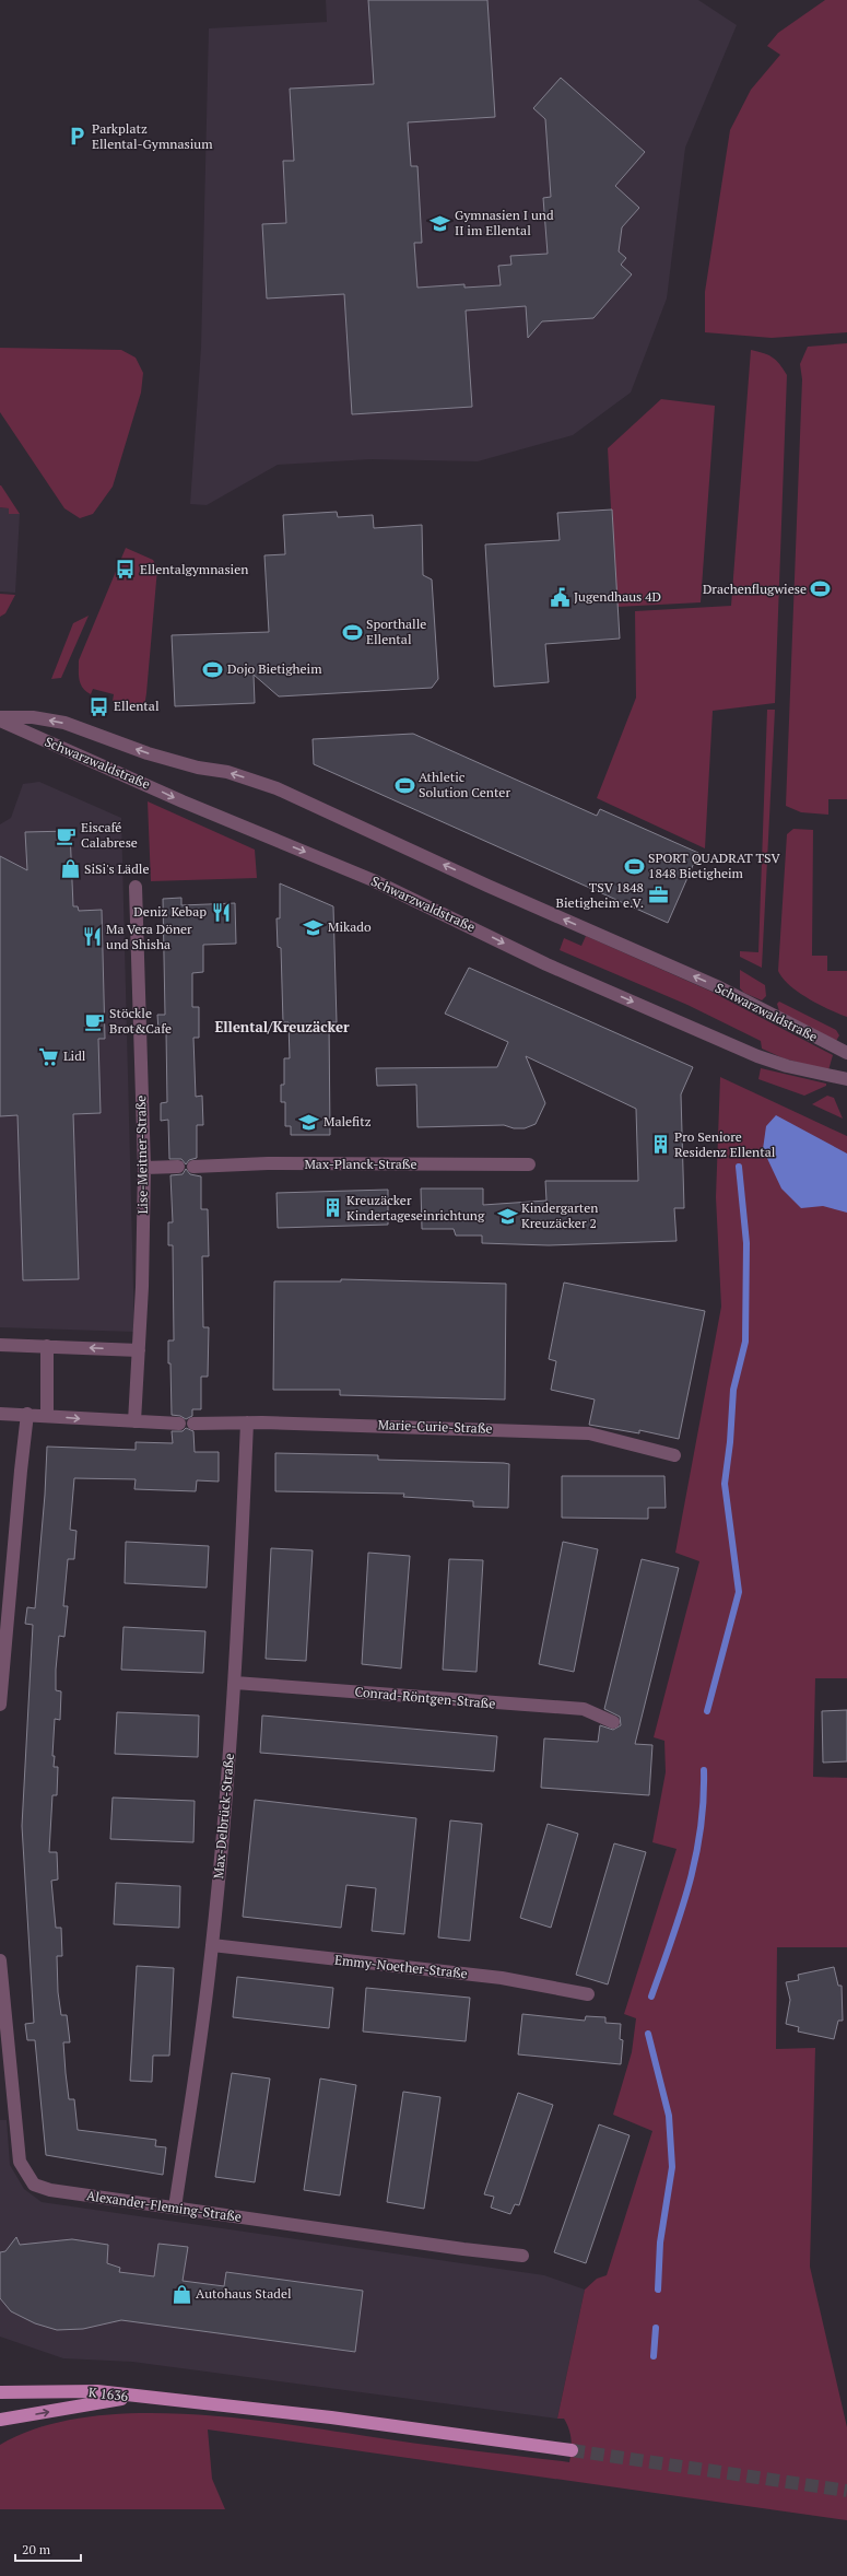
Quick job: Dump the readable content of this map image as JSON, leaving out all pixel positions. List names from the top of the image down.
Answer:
{
  "streets": {
    "main road": ["K 1636"],
    "street": [
      "Schwarzwaldstraße",
      "Lise-Meitner-Straße",
      "Max-Planck-Straße",
      "Marie-Curie-Straße",
      "Conrad-Röntgen-Straße",
      "Max-Delbrück-Straße",
      "Emmy-Noether-Straße",
      "Alexander-Fleming-Straße"
    ]
  },
  "crossings": [
    ["Marie-Curie-Straße", "Max-Delbrück-Straße"],
    ["Conrad-Röntgen-Straße", "Max-Delbrück-Straße"],
    ["Max-Delbrück-Straße", "Emmy-Noether-Straße"],
    ["Max-Delbrück-Straße", "Alexander-Fleming-Straße"]
  ],
  "districts": ["Ellental/Kreuzäcker"],
  "places": {
    "parking": ["Parkplatz Ellental-Gymnasium"],
    "school or university": [
      "Gymnasien I und II im Ellental",
      "Mikado",
      "Malefitz",
      "Kindergarten Kreuzäcker 2"
    ],
    "bus stop": ["Ellentalgymnasien", "Ellental"],
    "sports": [
      "Drachenflugwiese",
      "Sporthalle Ellental",
      "Dojo Bietigheim",
      "Athletic Solution Center",
      "SPORT QUADRAT TSV 1848 Bietigheim"
    ],
    "public building": ["Jugendhaus 4D"],
    "cafe": ["Eiscafé Calabrese", "Stöckle Brot&Cafe"],
    "shop": ["SiSi's Lädle", "Autohaus Stadel"],
    "office": ["TSV 1848 Bietigheim e.V."],
    "restaurant": ["Deniz Kebap", "Ma Vera Döner und Shisha"],
    "supermarket": ["Lidl"],
    "building": ["Pro Seniore Residenz Ellental", "Kreuzäcker Kindertageseinrichtung"]
  },
  "scale_bar": "20 m"
}
